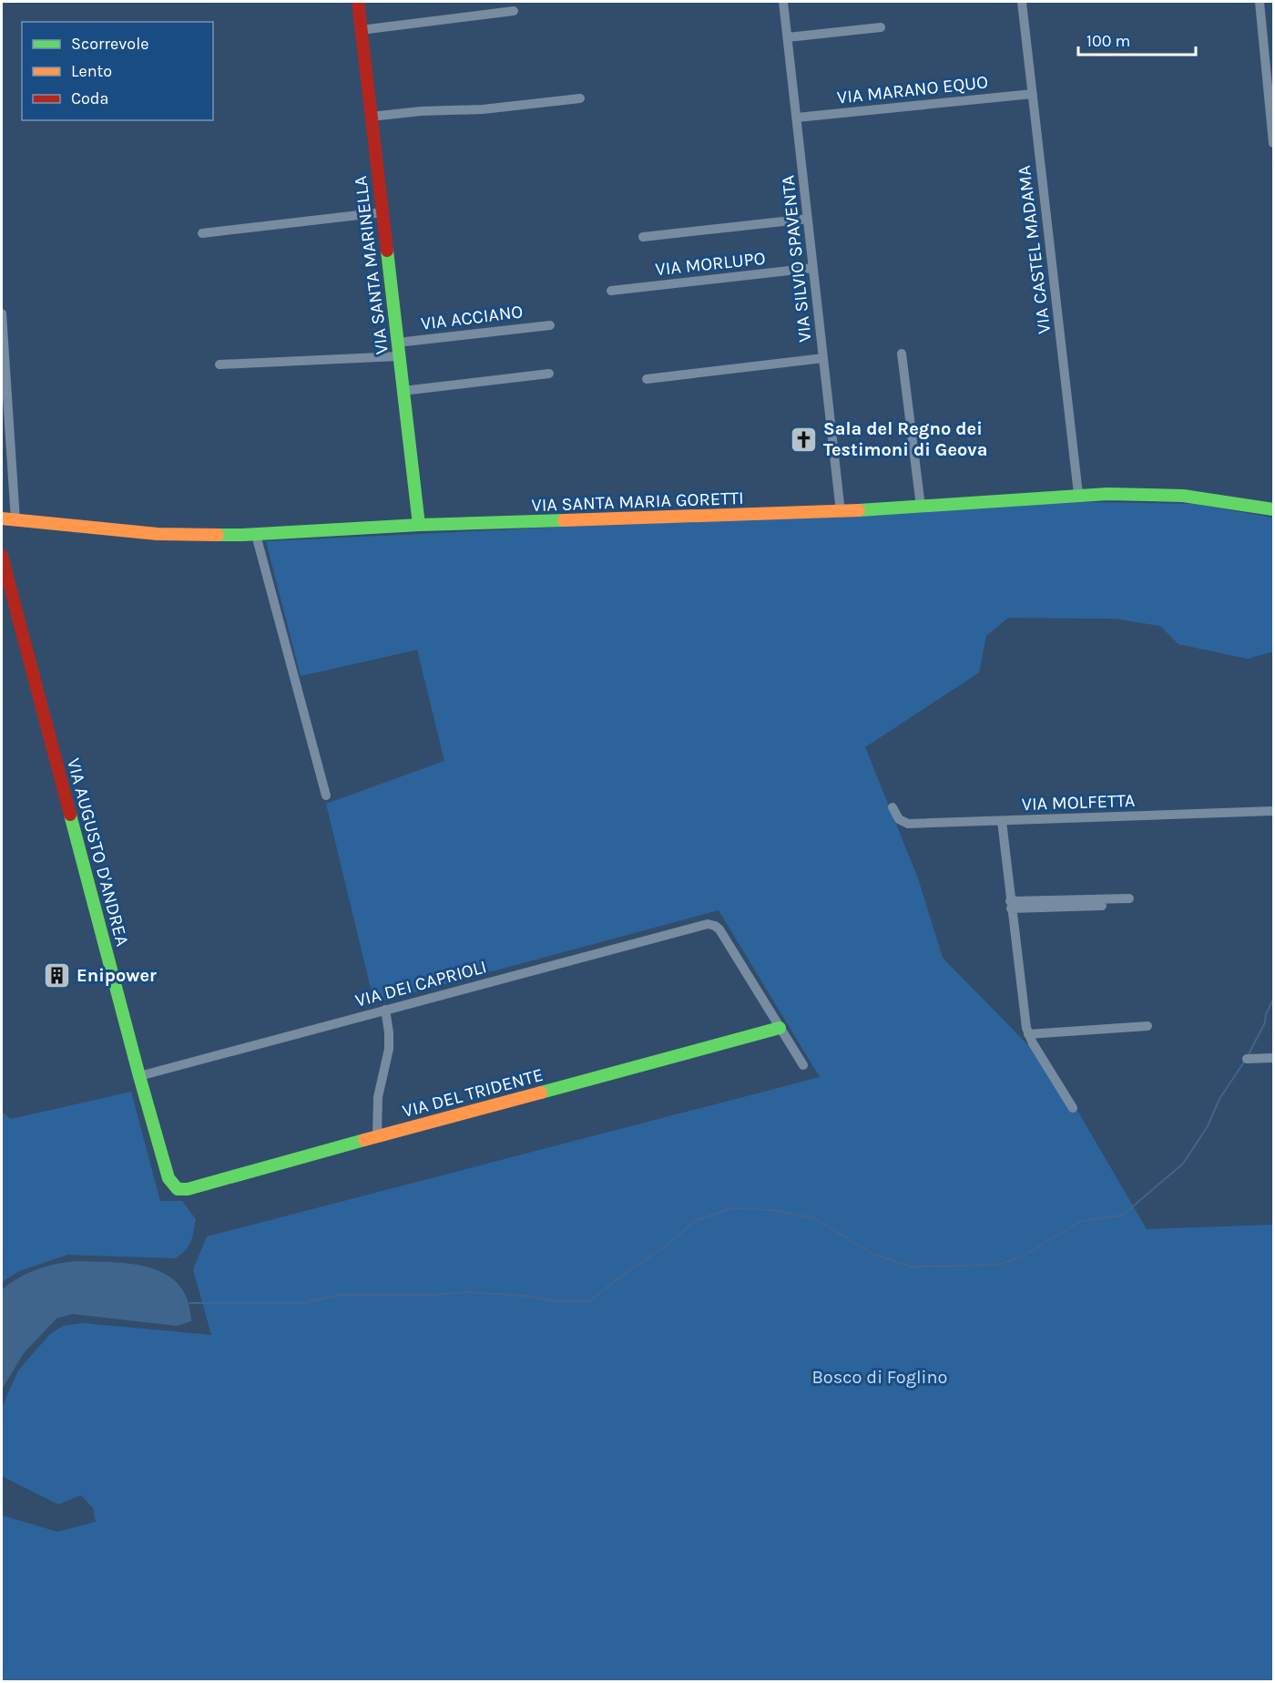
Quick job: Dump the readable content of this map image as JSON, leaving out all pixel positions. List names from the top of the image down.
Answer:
{
  "streets": {
    "street": [
      "VIA MARANO EQUO",
      "VIA CASTEL MADAMA",
      "VIA SILVIO SPAVENTA",
      "VIA MORLUPO",
      "VIA SANTA MARINELLA",
      "VIA ACCIANO",
      "VIA SANTA MARIA GORETTI",
      "VIA MOLFETTA",
      "VIA AUGUSTO D'ANDREA",
      "VIA DEI CAPRIOLI",
      "VIA DEL TRIDENTE"
    ]
  },
  "crossings": [
    ["VIA MARANO EQUO", "VIA CASTEL MADAMA"],
    ["VIA MARANO EQUO", "VIA SILVIO SPAVENTA"],
    ["VIA CASTEL MADAMA", "VIA SANTA MARIA GORETTI"],
    ["VIA SILVIO SPAVENTA", "VIA MORLUPO"],
    ["VIA SILVIO SPAVENTA", "VIA SANTA MARIA GORETTI"],
    ["VIA SANTA MARINELLA", "VIA ACCIANO"],
    ["VIA SANTA MARINELLA", "VIA SANTA MARIA GORETTI"],
    ["VIA AUGUSTO D'ANDREA", "VIA DEI CAPRIOLI"],
    ["VIA AUGUSTO D'ANDREA", "VIA DEL TRIDENTE"],
    ["VIA DEI CAPRIOLI", "VIA DEL TRIDENTE"]
  ],
  "parks": ["Bosco di Foglino"],
  "places": {
    "church": ["Sala del Regno dei Testimoni di Geova"],
    "building": ["Enipower"]
  },
  "legend": ["Scorrevole", "Lento", "Coda"],
  "scale_bar": "100 m"
}
